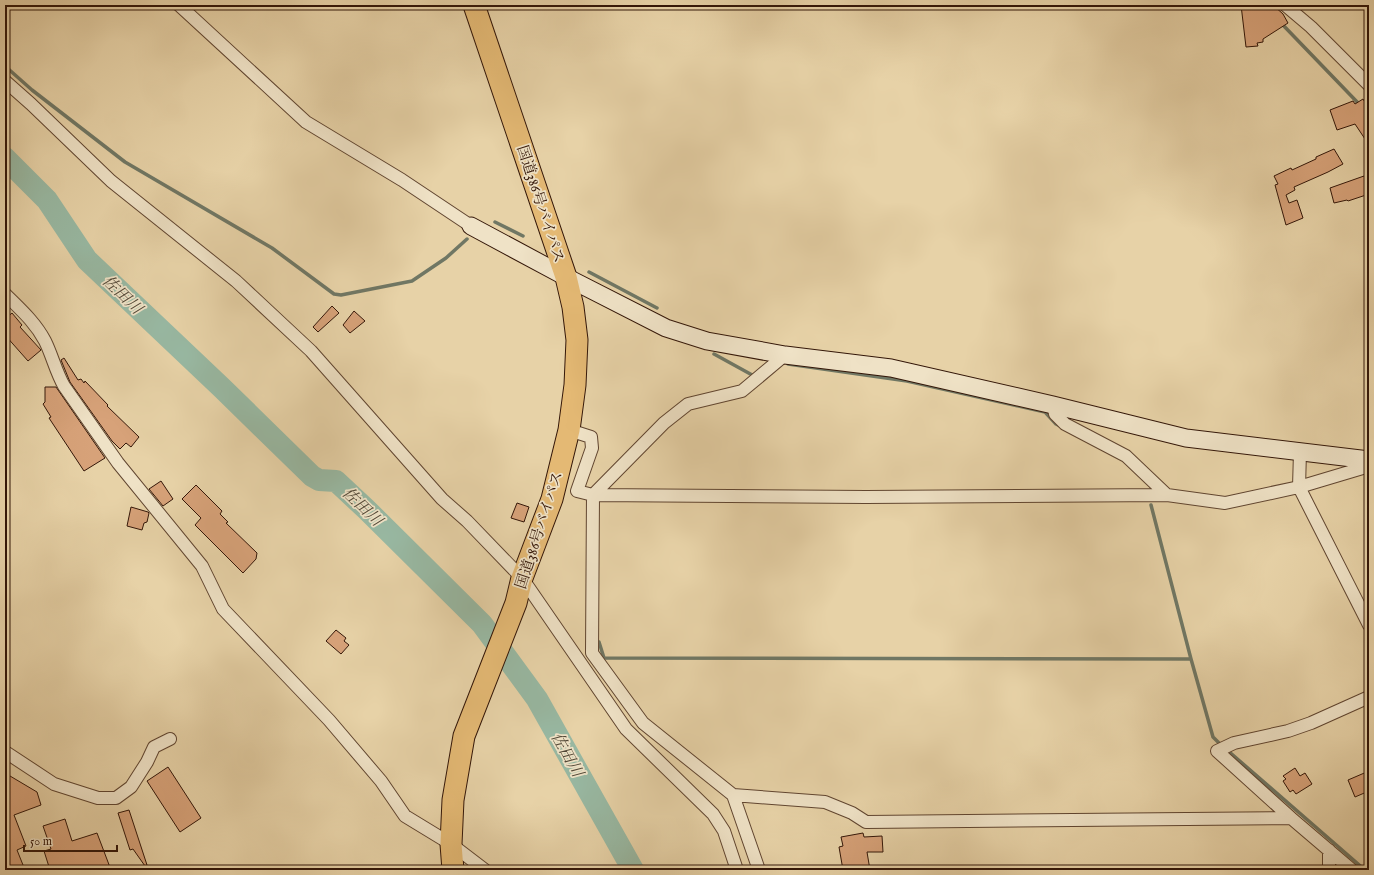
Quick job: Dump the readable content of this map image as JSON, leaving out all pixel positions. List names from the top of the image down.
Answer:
{
  "streets": {
    "highway": ["国道386号バイパス"]
  },
  "water": ["佐田川"],
  "scale_bar": "50 m"
}
